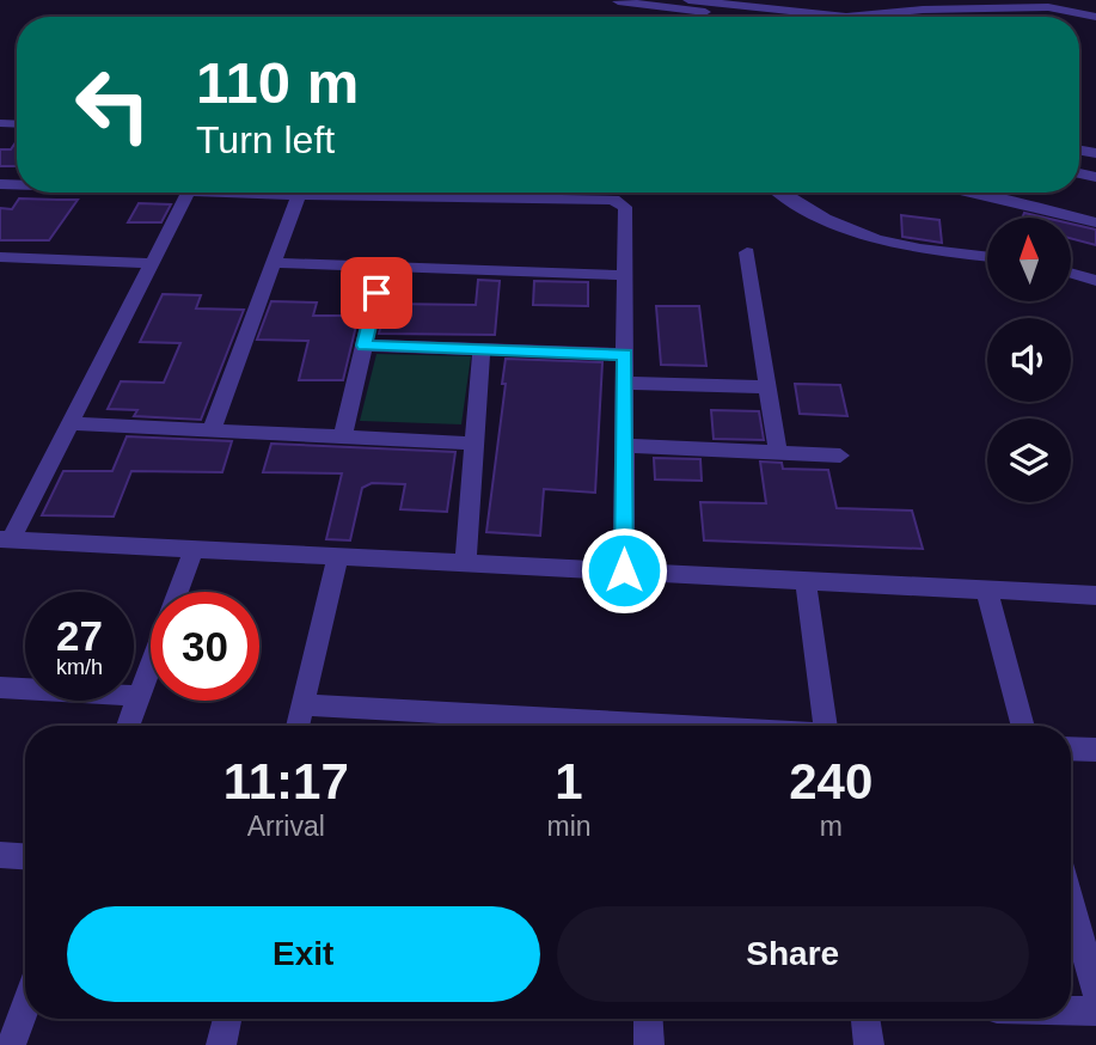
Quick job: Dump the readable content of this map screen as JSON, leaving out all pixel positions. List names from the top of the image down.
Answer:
{
  "north": "top",
  "page": {
    "turn": ["110 m", "Turn left"],
    "speed": "27 km/h",
    "limit": "30",
    "eta": [
      "11:17",
      "Arrival",
      "1",
      "min",
      "240",
      "m"
    ],
    "buttons": ["Exit", "Share"]
  }
}
